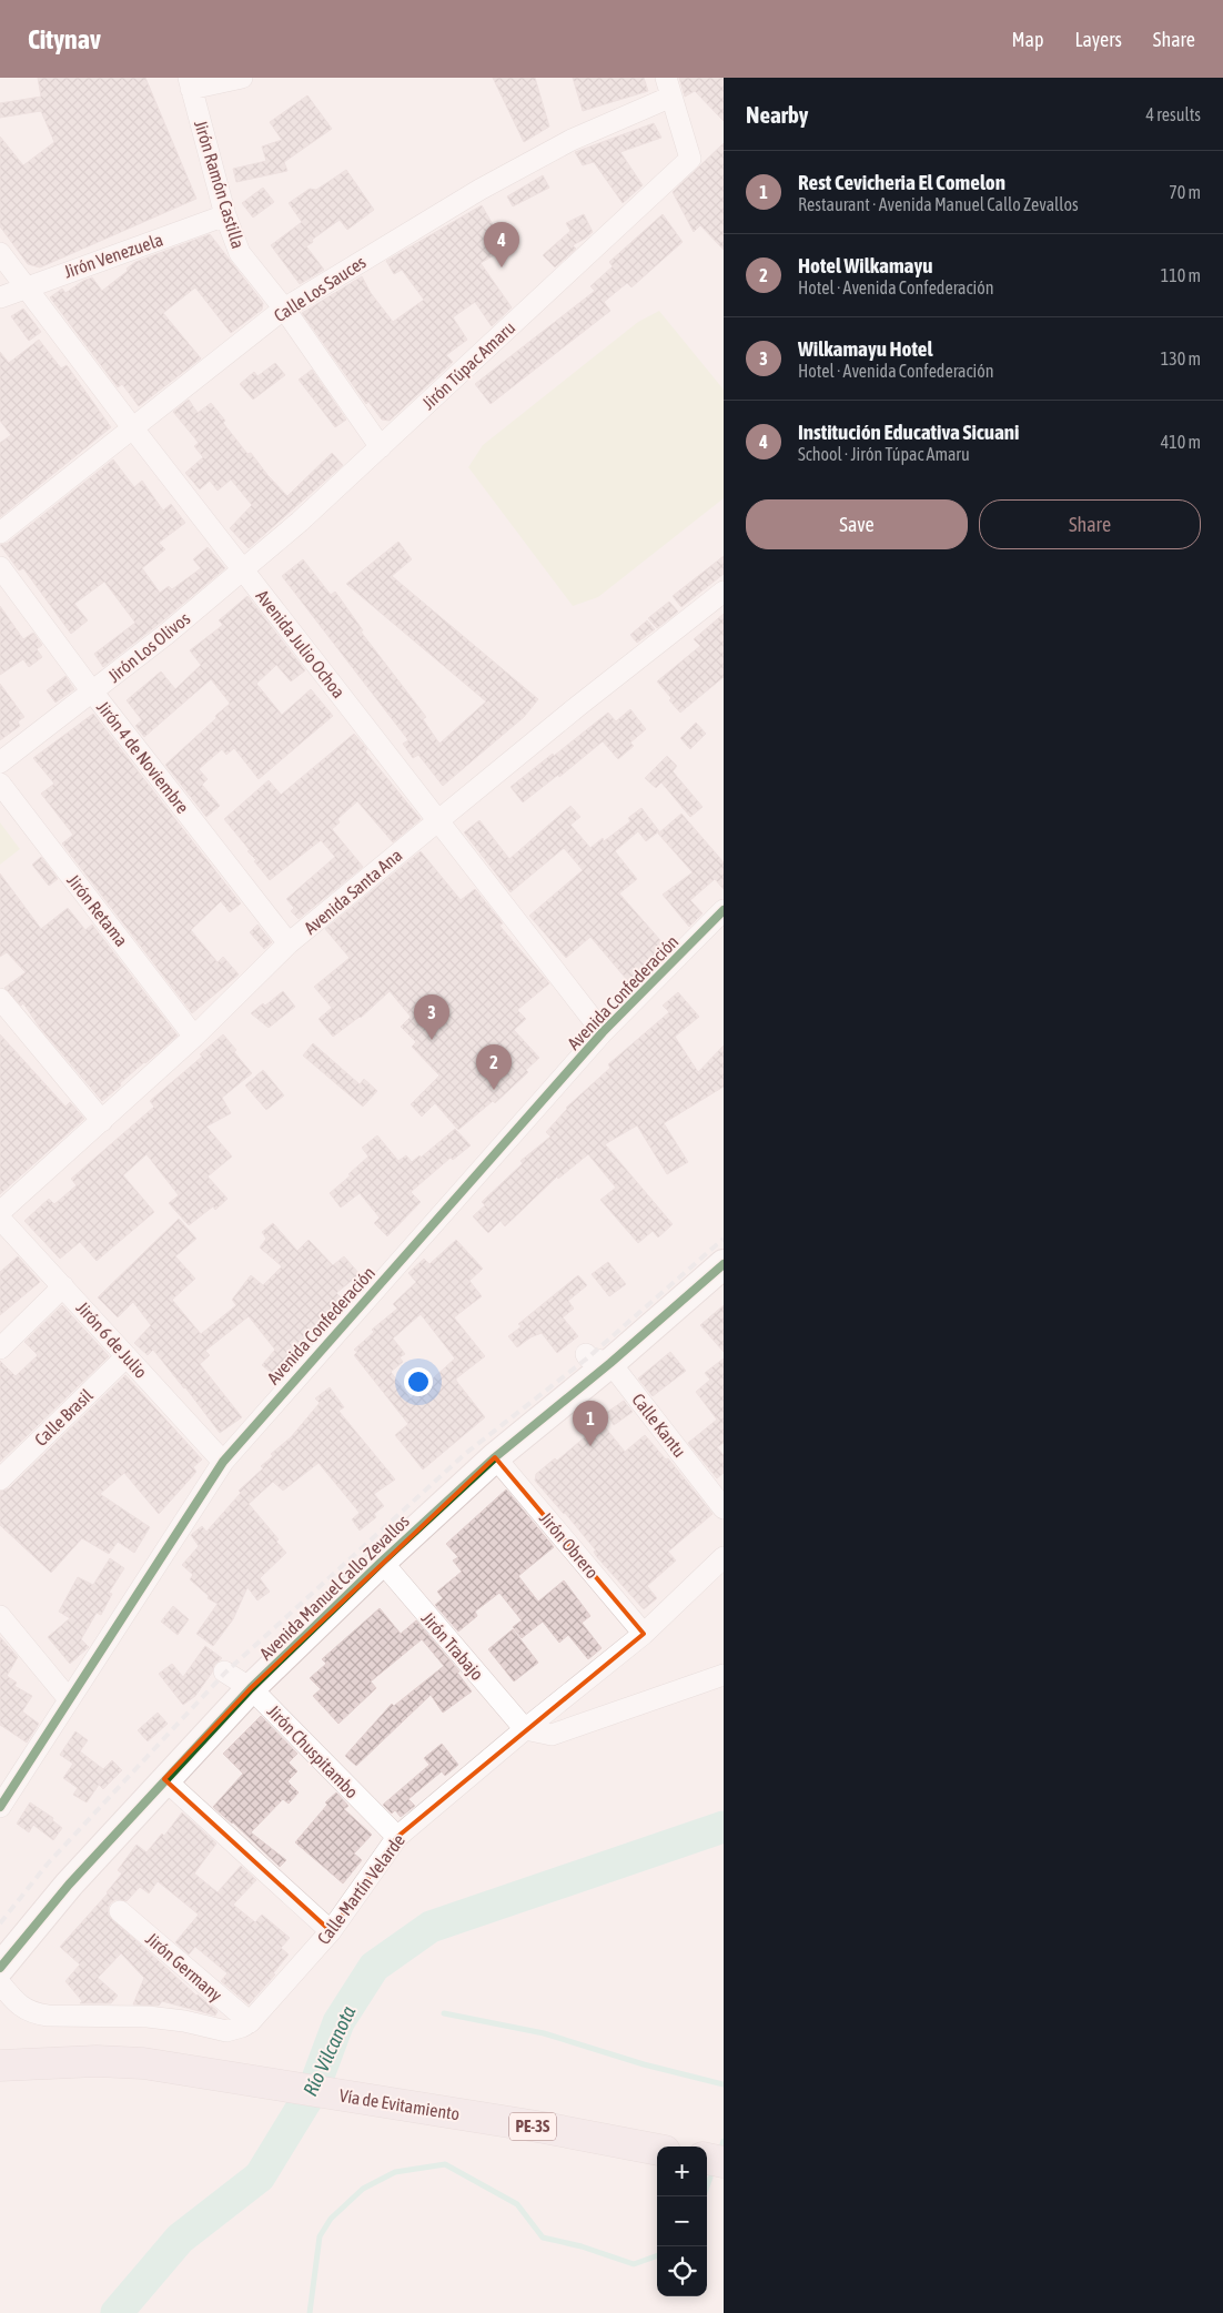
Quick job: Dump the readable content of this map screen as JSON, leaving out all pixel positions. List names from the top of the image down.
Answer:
{
  "streets": {
    "highway": ["Vía de Evitamiento", "PE-3S"],
    "street": [
      "Jirón Ramón Castilla",
      "Jirón Venezuela",
      "Calle Los Sauces",
      "Jirón Túpac Amaru",
      "Avenida Julio Ochoa",
      "Jirón Los Olivos",
      "Jirón 4 de Noviembre",
      "Avenida Santa Ana",
      "Jirón Retama",
      "Avenida Confederación",
      "Jirón 6 de Julio",
      "Calle Brasil",
      "Calle Kantu",
      "Jirón Obrero",
      "Avenida Manuel Callo Zevallos",
      "Jirón Trabajo",
      "Jirón Chuspitambo",
      "Calle Martín Velarde",
      "Jirón Germany"
    ]
  },
  "crossings": [
    ["Jirón Ramón Castilla", "Jirón Venezuela"],
    ["Jirón Ramón Castilla", "Calle Los Sauces"],
    ["Jirón Ramón Castilla", "Jirón Túpac Amaru"],
    ["Jirón Venezuela", "Avenida Julio Ochoa"],
    ["Calle Los Sauces", "Jirón Túpac Amaru"],
    ["Calle Los Sauces", "Avenida Julio Ochoa"],
    ["Jirón Túpac Amaru", "Avenida Julio Ochoa"],
    ["Jirón Túpac Amaru", "Jirón Los Olivos"],
    ["Avenida Julio Ochoa", "Jirón Los Olivos"],
    ["Avenida Julio Ochoa", "Avenida Santa Ana"],
    ["Avenida Julio Ochoa", "Avenida Confederación"],
    ["Jirón Los Olivos", "Jirón 4 de Noviembre"],
    ["Jirón 4 de Noviembre", "Avenida Santa Ana"],
    ["Avenida Santa Ana", "Jirón Retama"],
    ["Avenida Confederación", "Jirón 6 de Julio"],
    ["Jirón 6 de Julio", "Calle Brasil"],
    ["Calle Kantu", "Avenida Manuel Callo Zevallos"],
    ["Jirón Obrero", "Avenida Manuel Callo Zevallos"],
    ["Jirón Obrero", "Calle Martín Velarde"],
    ["Avenida Manuel Callo Zevallos", "Jirón Trabajo"],
    ["Avenida Manuel Callo Zevallos", "Jirón Chuspitambo"],
    ["Jirón Trabajo", "Calle Martín Velarde"],
    ["Jirón Chuspitambo", "Calle Martín Velarde"],
    ["Calle Martín Velarde", "Jirón Germany"]
  ],
  "water": ["Río Vilcanota"],
  "page": {
    "header": "Citynav",
    "nav": ["Map", "Layers", "Share"],
    "heading": ["Nearby", "4 results"],
    "list": [
      {
        "mark": "1",
        "name": "Rest Cevicheria El Comelon",
        "note": "Restaurant · Avenida Manuel Callo Zevallos",
        "value": "70 m"
      },
      {
        "mark": "2",
        "name": "Hotel Wilkamayu",
        "note": "Hotel · Avenida Confederación",
        "value": "110 m"
      },
      {
        "mark": "3",
        "name": "Wilkamayu Hotel",
        "note": "Hotel · Avenida Confederación",
        "value": "130 m"
      },
      {
        "mark": "4",
        "name": "Institución Educativa Sicuani",
        "note": "School · Jirón Túpac Amaru",
        "value": "410 m"
      }
    ],
    "pins": [
      "4",
      "3",
      "2",
      "1"
    ],
    "buttons": ["Save", "Share"],
    "map_buttons": ["+", "−"]
  }
}
